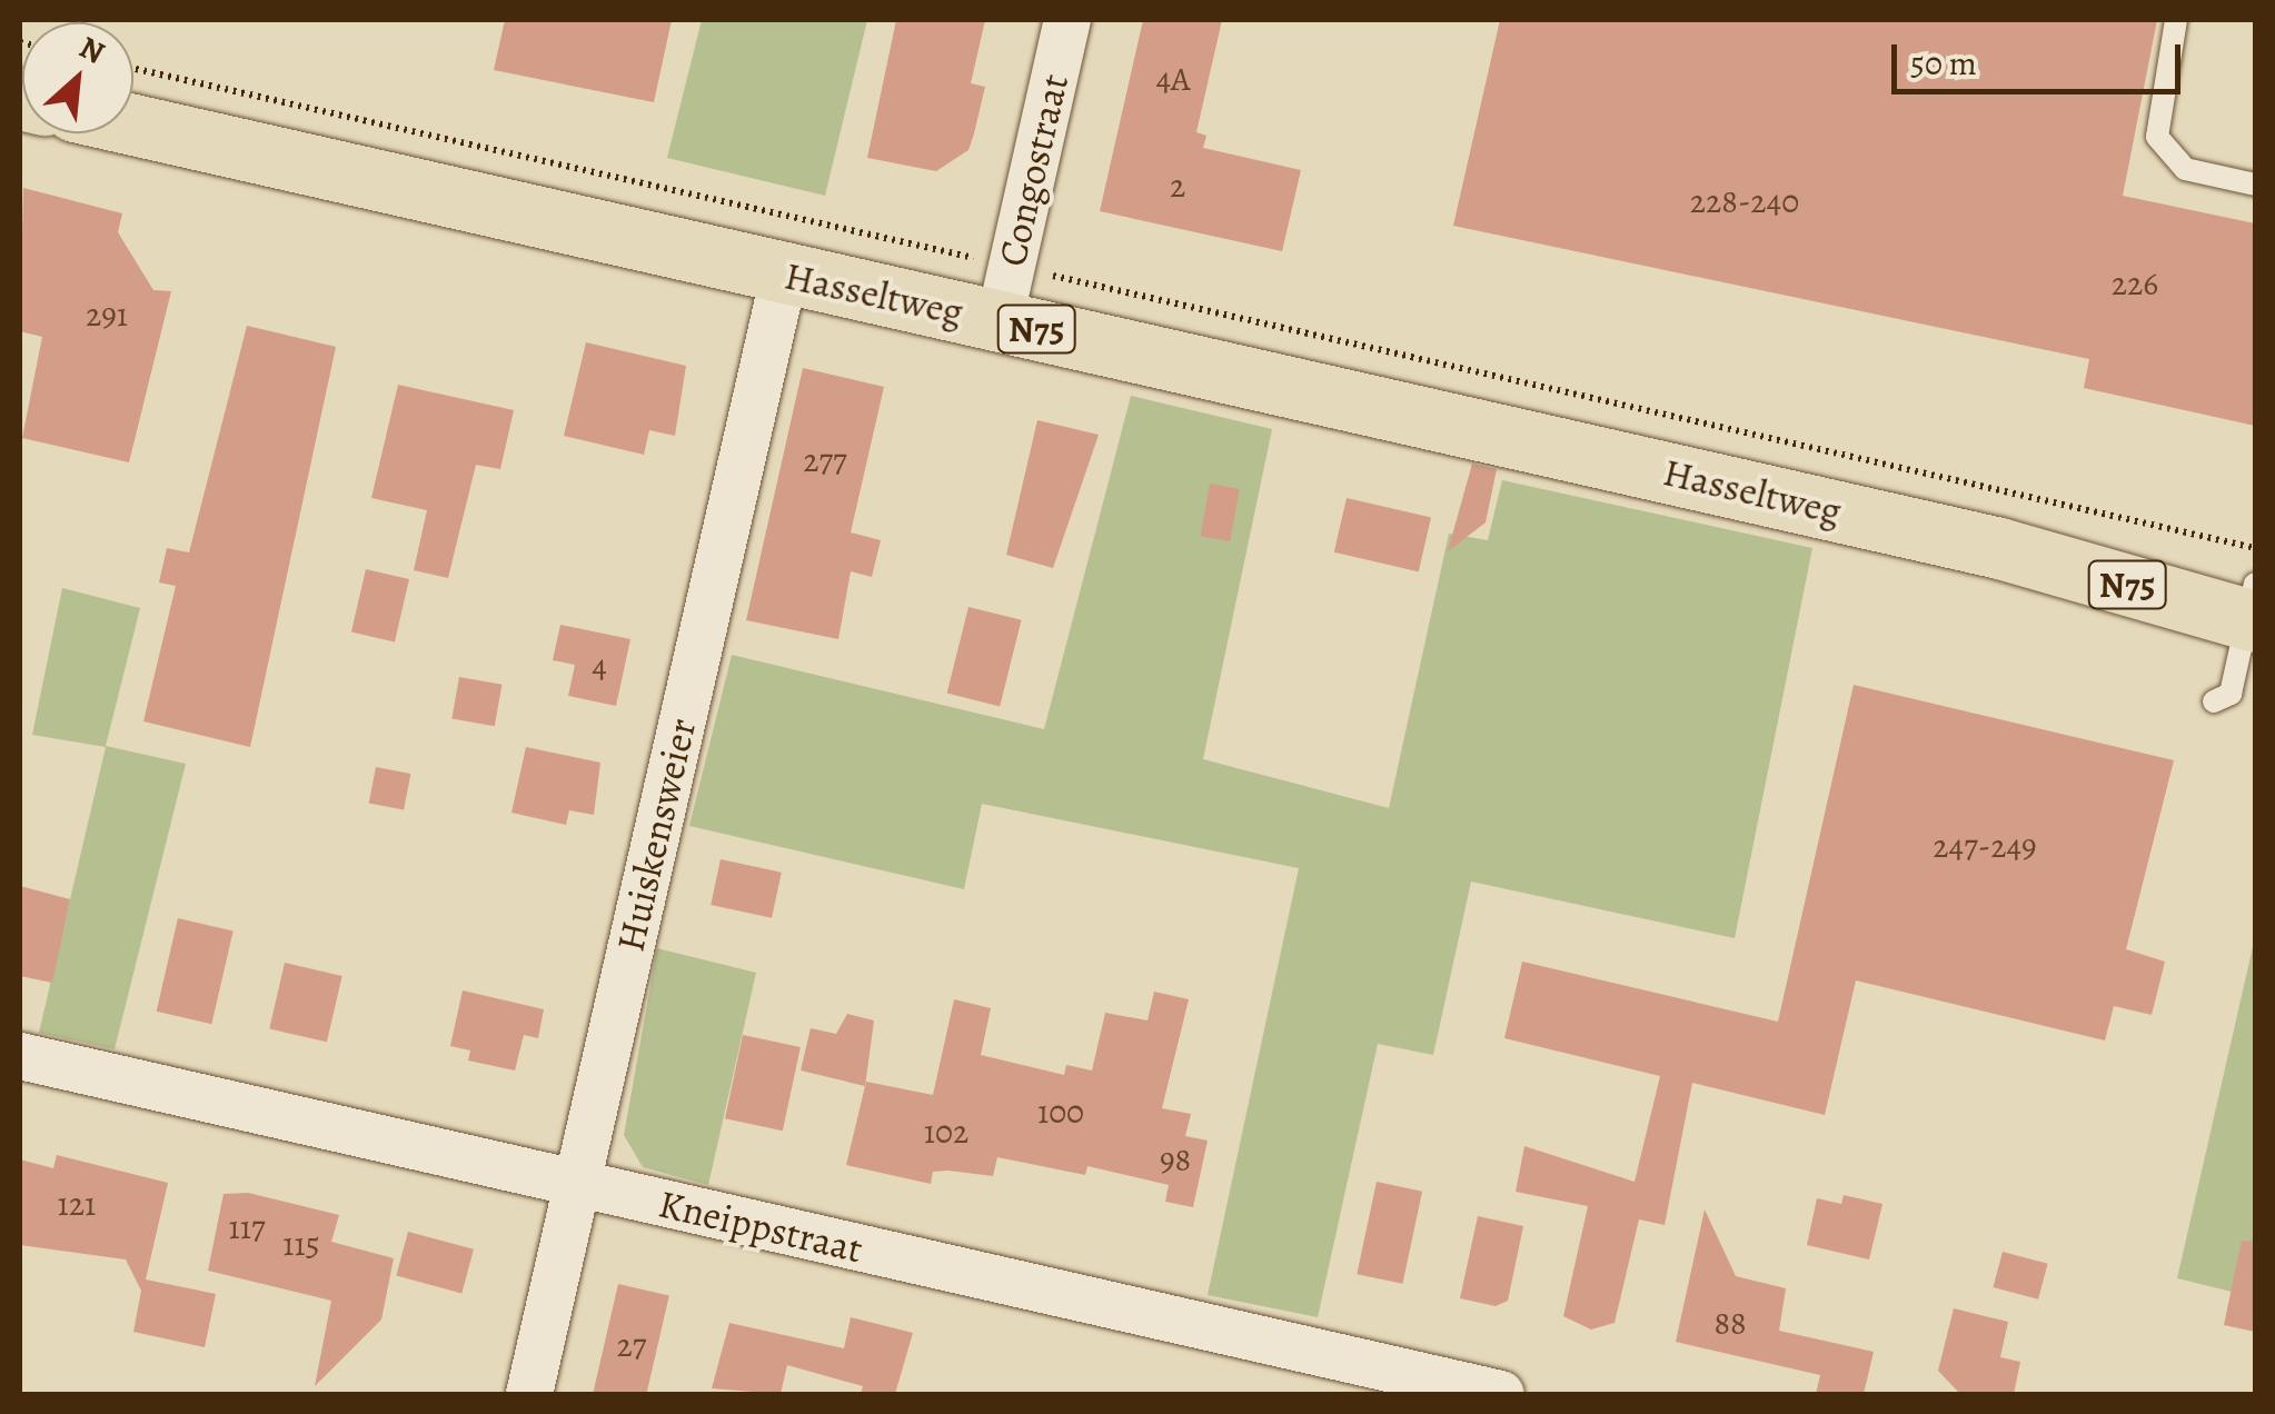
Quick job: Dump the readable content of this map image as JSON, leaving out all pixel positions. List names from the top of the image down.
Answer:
{
  "streets": {
    "main road": ["Hasseltweg", "N75"],
    "street": ["Congostraat", "Huiskensweier", "Kneippstraat"]
  },
  "crossings": [
    ["Congostraat", "Hasseltweg"],
    ["Hasseltweg", "Huiskensweier"],
    ["Huiskensweier", "Kneippstraat"]
  ],
  "house_numbers": [
    "4A",
    "2",
    "228-240",
    "226",
    "291",
    "277",
    "4",
    "247-249",
    "100",
    "102",
    "98",
    "121",
    "117",
    "115",
    "88",
    "27"
  ],
  "scale_bar": "50 m",
  "north": "top right"
}
